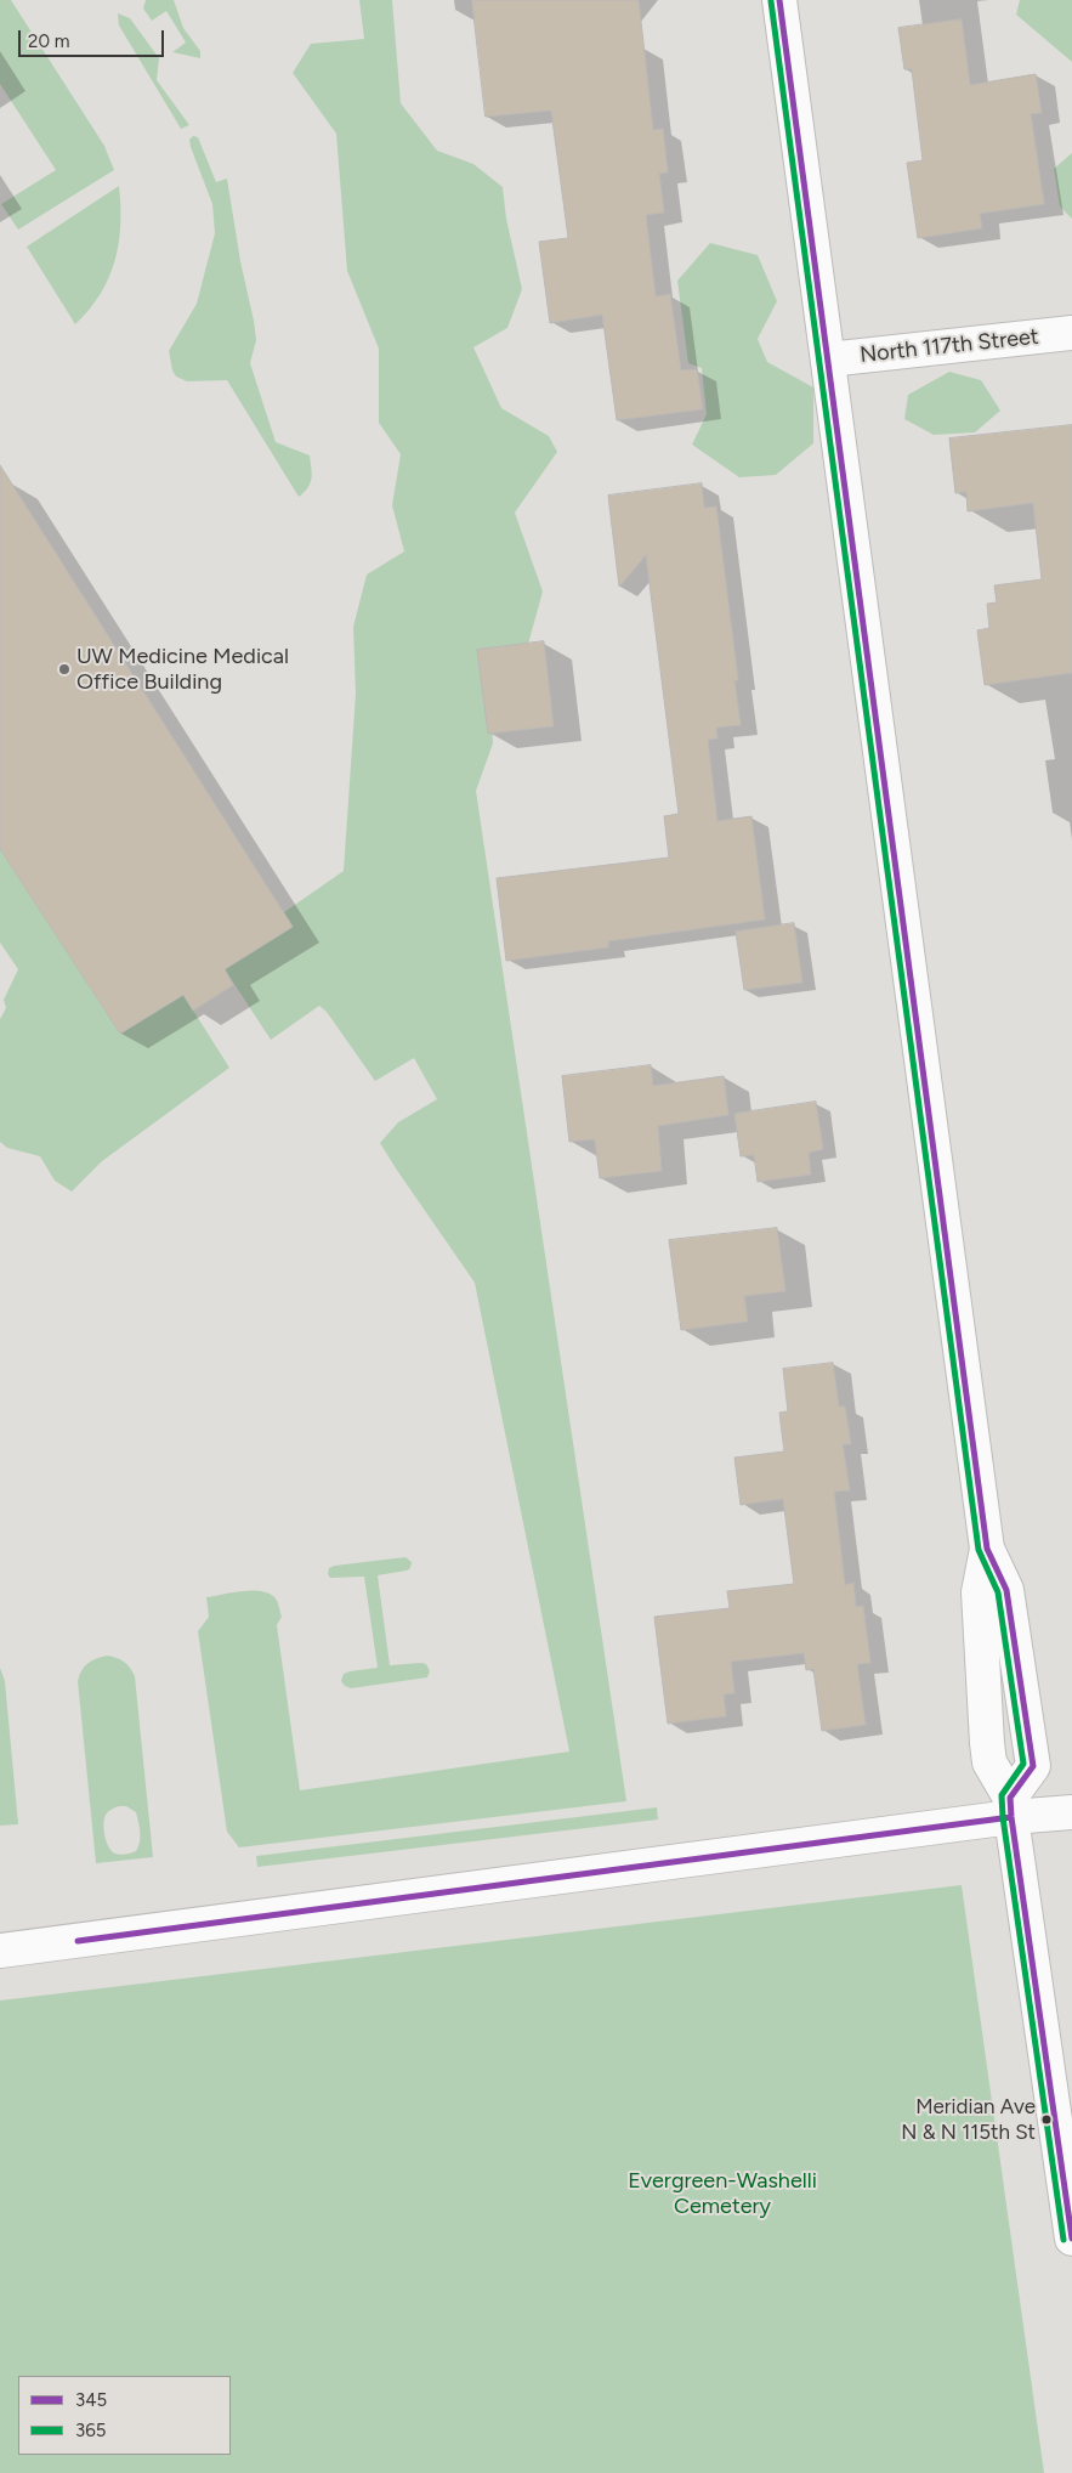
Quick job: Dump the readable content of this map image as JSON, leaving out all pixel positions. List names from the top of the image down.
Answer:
{
  "streets": {
    "street": ["North 117th Street"]
  },
  "parks": ["Evergreen-Washelli Cemetery"],
  "places": ["UW Medicine Medical Office Building", "Meridian Ave N & N 115th St"],
  "lines": ["transit line 345", "transit line 365"],
  "legend": ["345", "365"],
  "scale_bar": "20 m"
}
